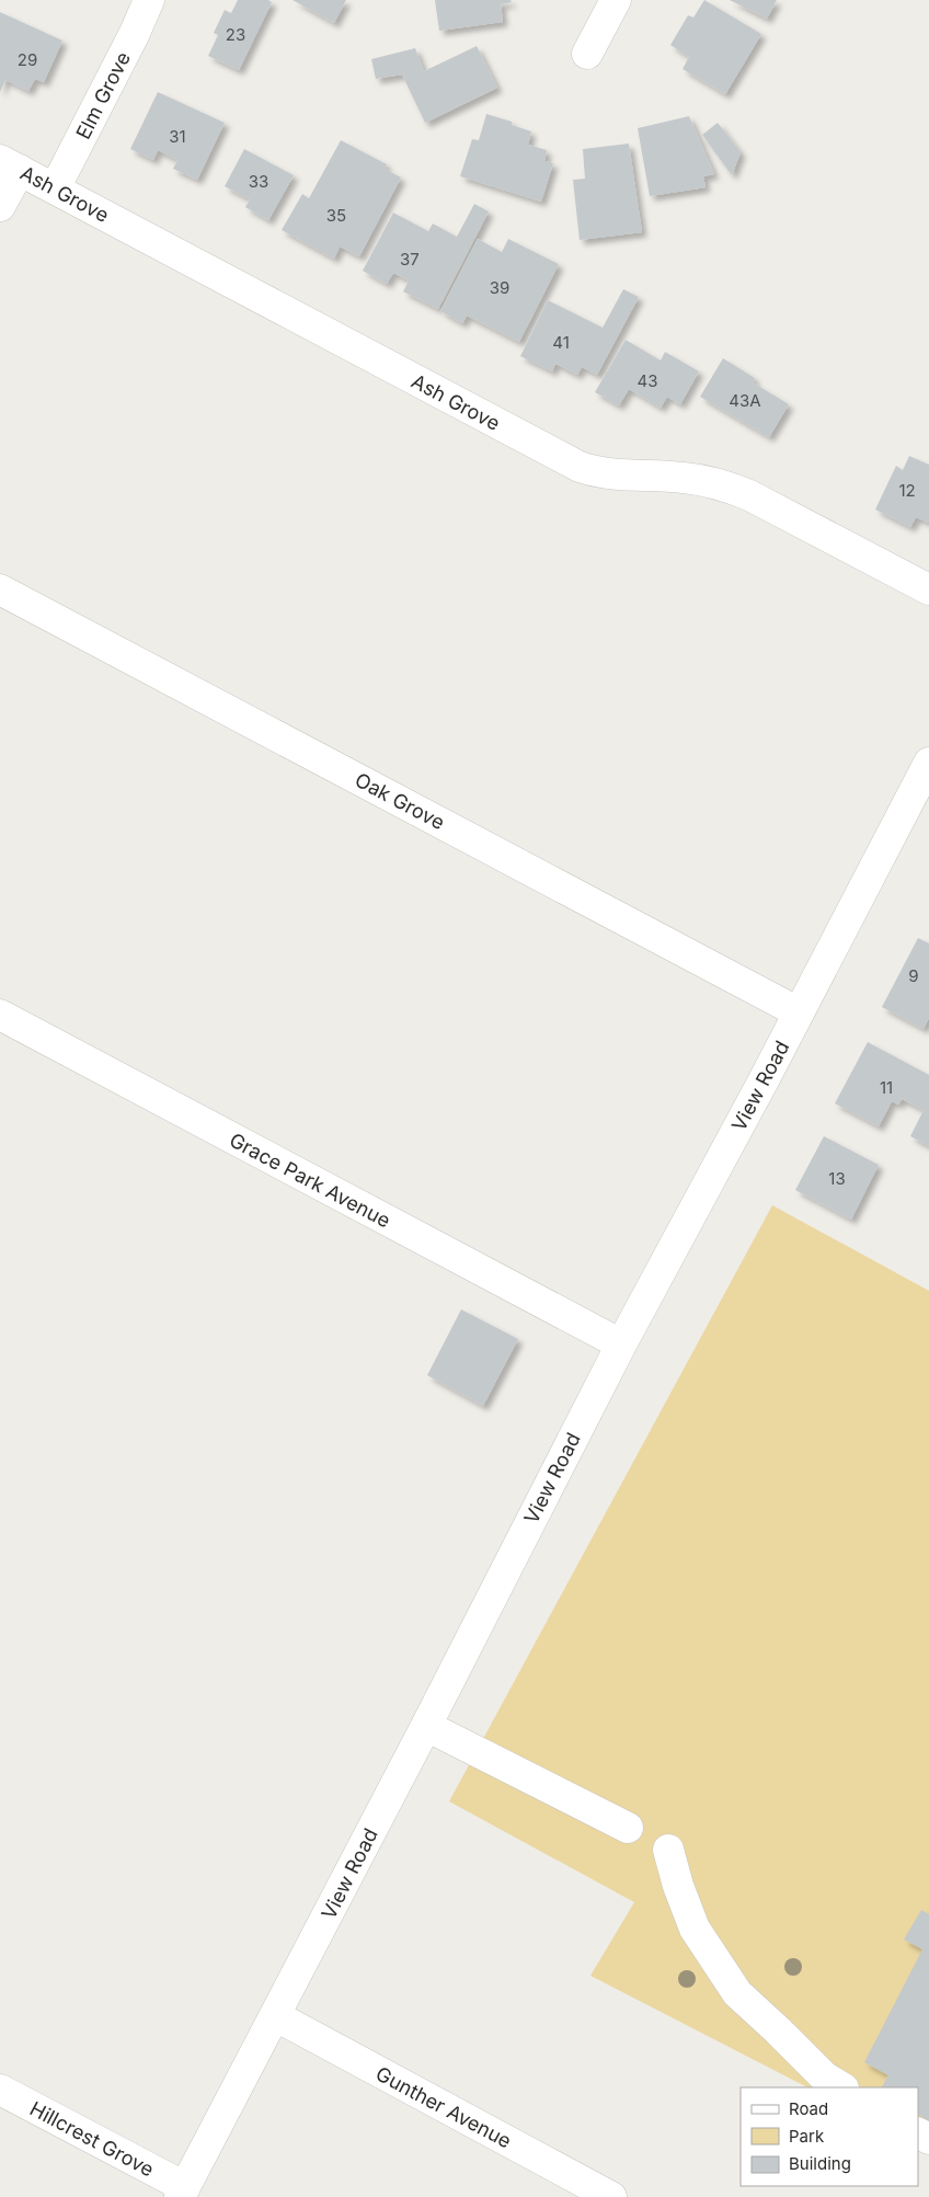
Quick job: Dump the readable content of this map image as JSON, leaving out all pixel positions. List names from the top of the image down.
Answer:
{
  "streets": {
    "street": [
      "Elm Grove",
      "Ash Grove",
      "Oak Grove",
      "View Road",
      "Grace Park Avenue",
      "Gunther Avenue",
      "Hillcrest Grove"
    ]
  },
  "crossings": [
    ["Elm Grove", "Ash Grove"],
    ["Oak Grove", "View Road"],
    ["View Road", "Grace Park Avenue"],
    ["View Road", "Gunther Avenue"],
    ["View Road", "Hillcrest Grove"]
  ],
  "house_numbers": [
    "23",
    "29",
    "31",
    "33",
    "35",
    "37",
    "39",
    "41",
    "43",
    "43A",
    "12",
    "9",
    "11",
    "13"
  ],
  "legend": ["Road", "Park", "Building"]
}
